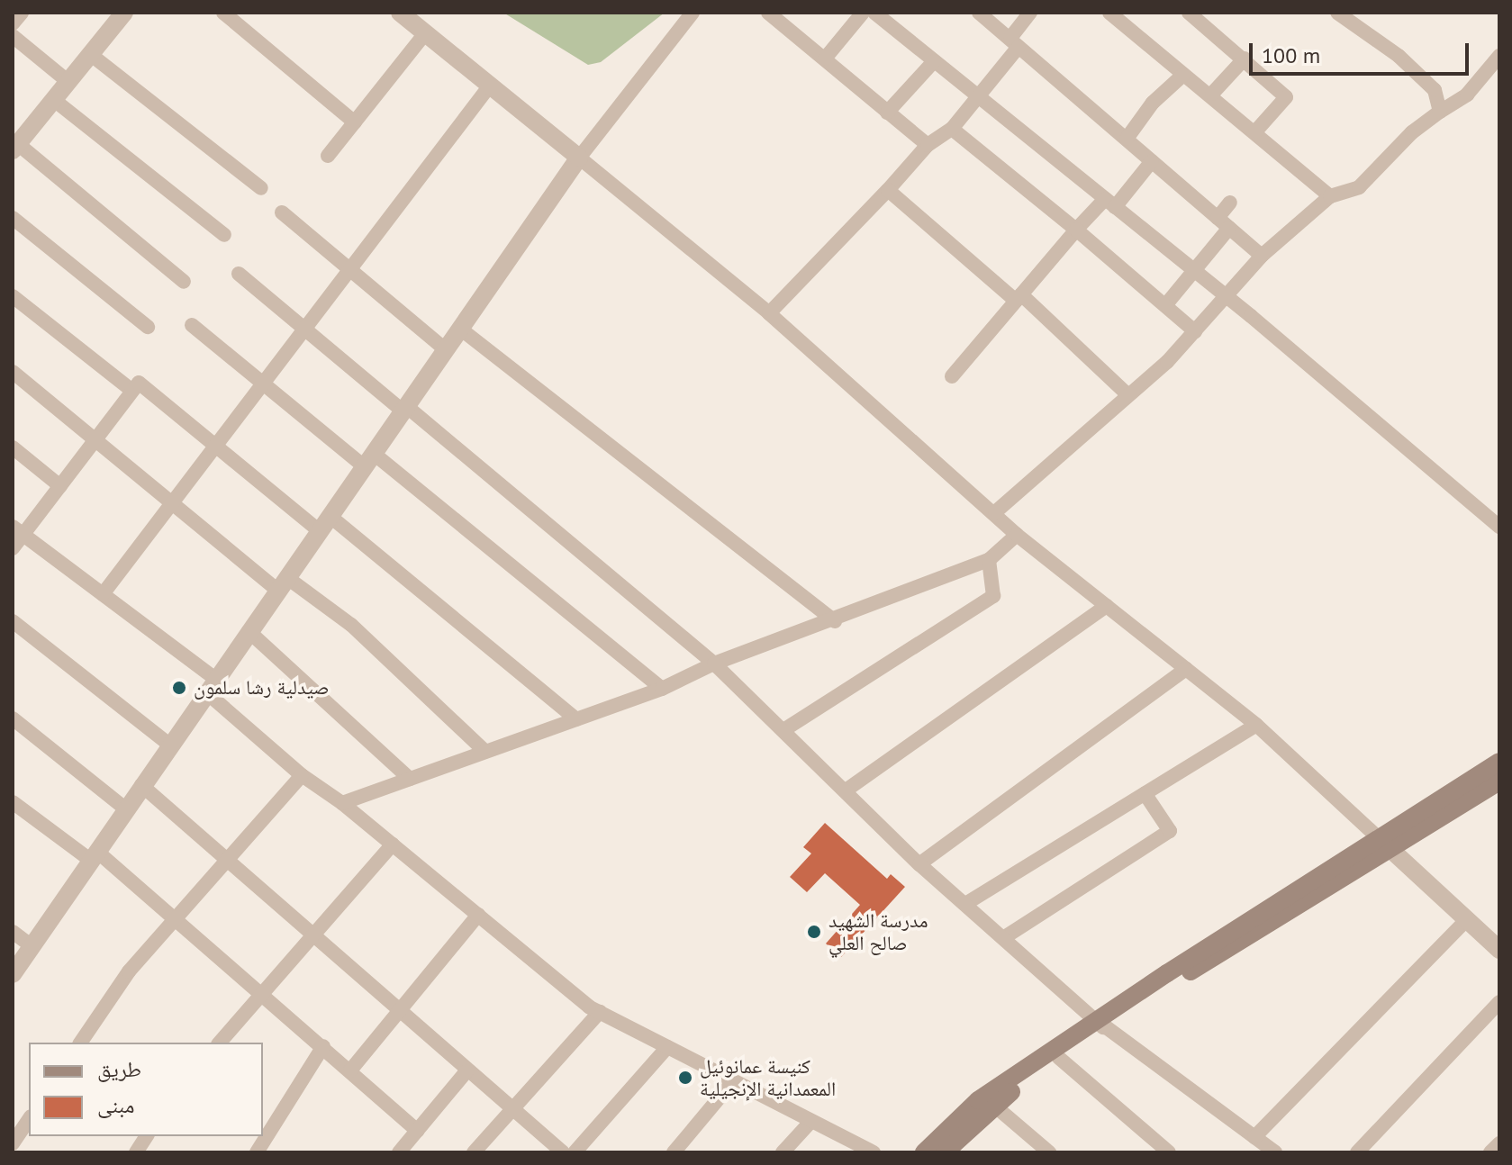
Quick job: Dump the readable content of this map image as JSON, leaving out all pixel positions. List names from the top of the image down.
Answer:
{
  "places": ["صيدلية رشا سلمون", "مدرسة الشهيد صالح العلي", "كنيسة عمانوئيل المعمدانية الإنجيلية"],
  "legend": ["طريق", "مبنى"],
  "scale_bar": "100 m"
}
